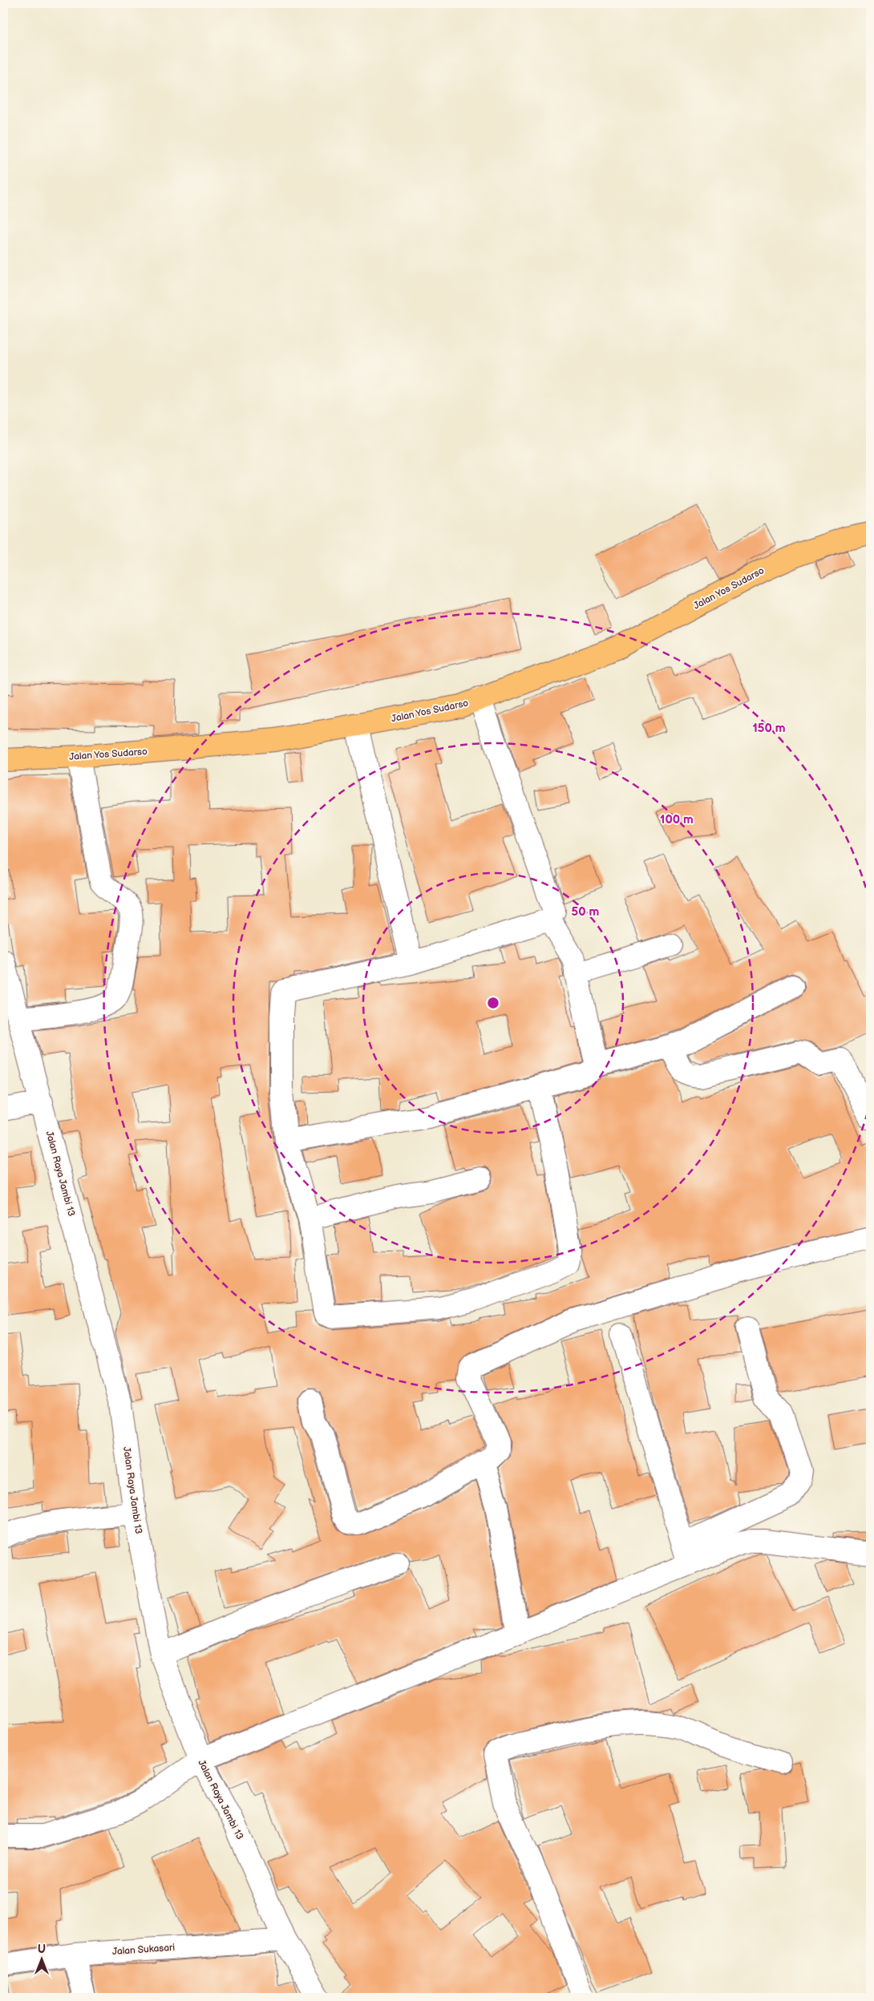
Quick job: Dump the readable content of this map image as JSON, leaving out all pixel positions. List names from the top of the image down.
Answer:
{
  "streets": {
    "highway": ["Jalan Yos Sudarso"],
    "street": ["Jalan Raya Jambi 13", "Jalan Sukasari"]
  },
  "crossings": [
    ["Jalan Raya Jambi 13", "Jalan Sukasari"]
  ],
  "north": "top",
  "rings": ["150 m", "100 m", "50 m"]
}
